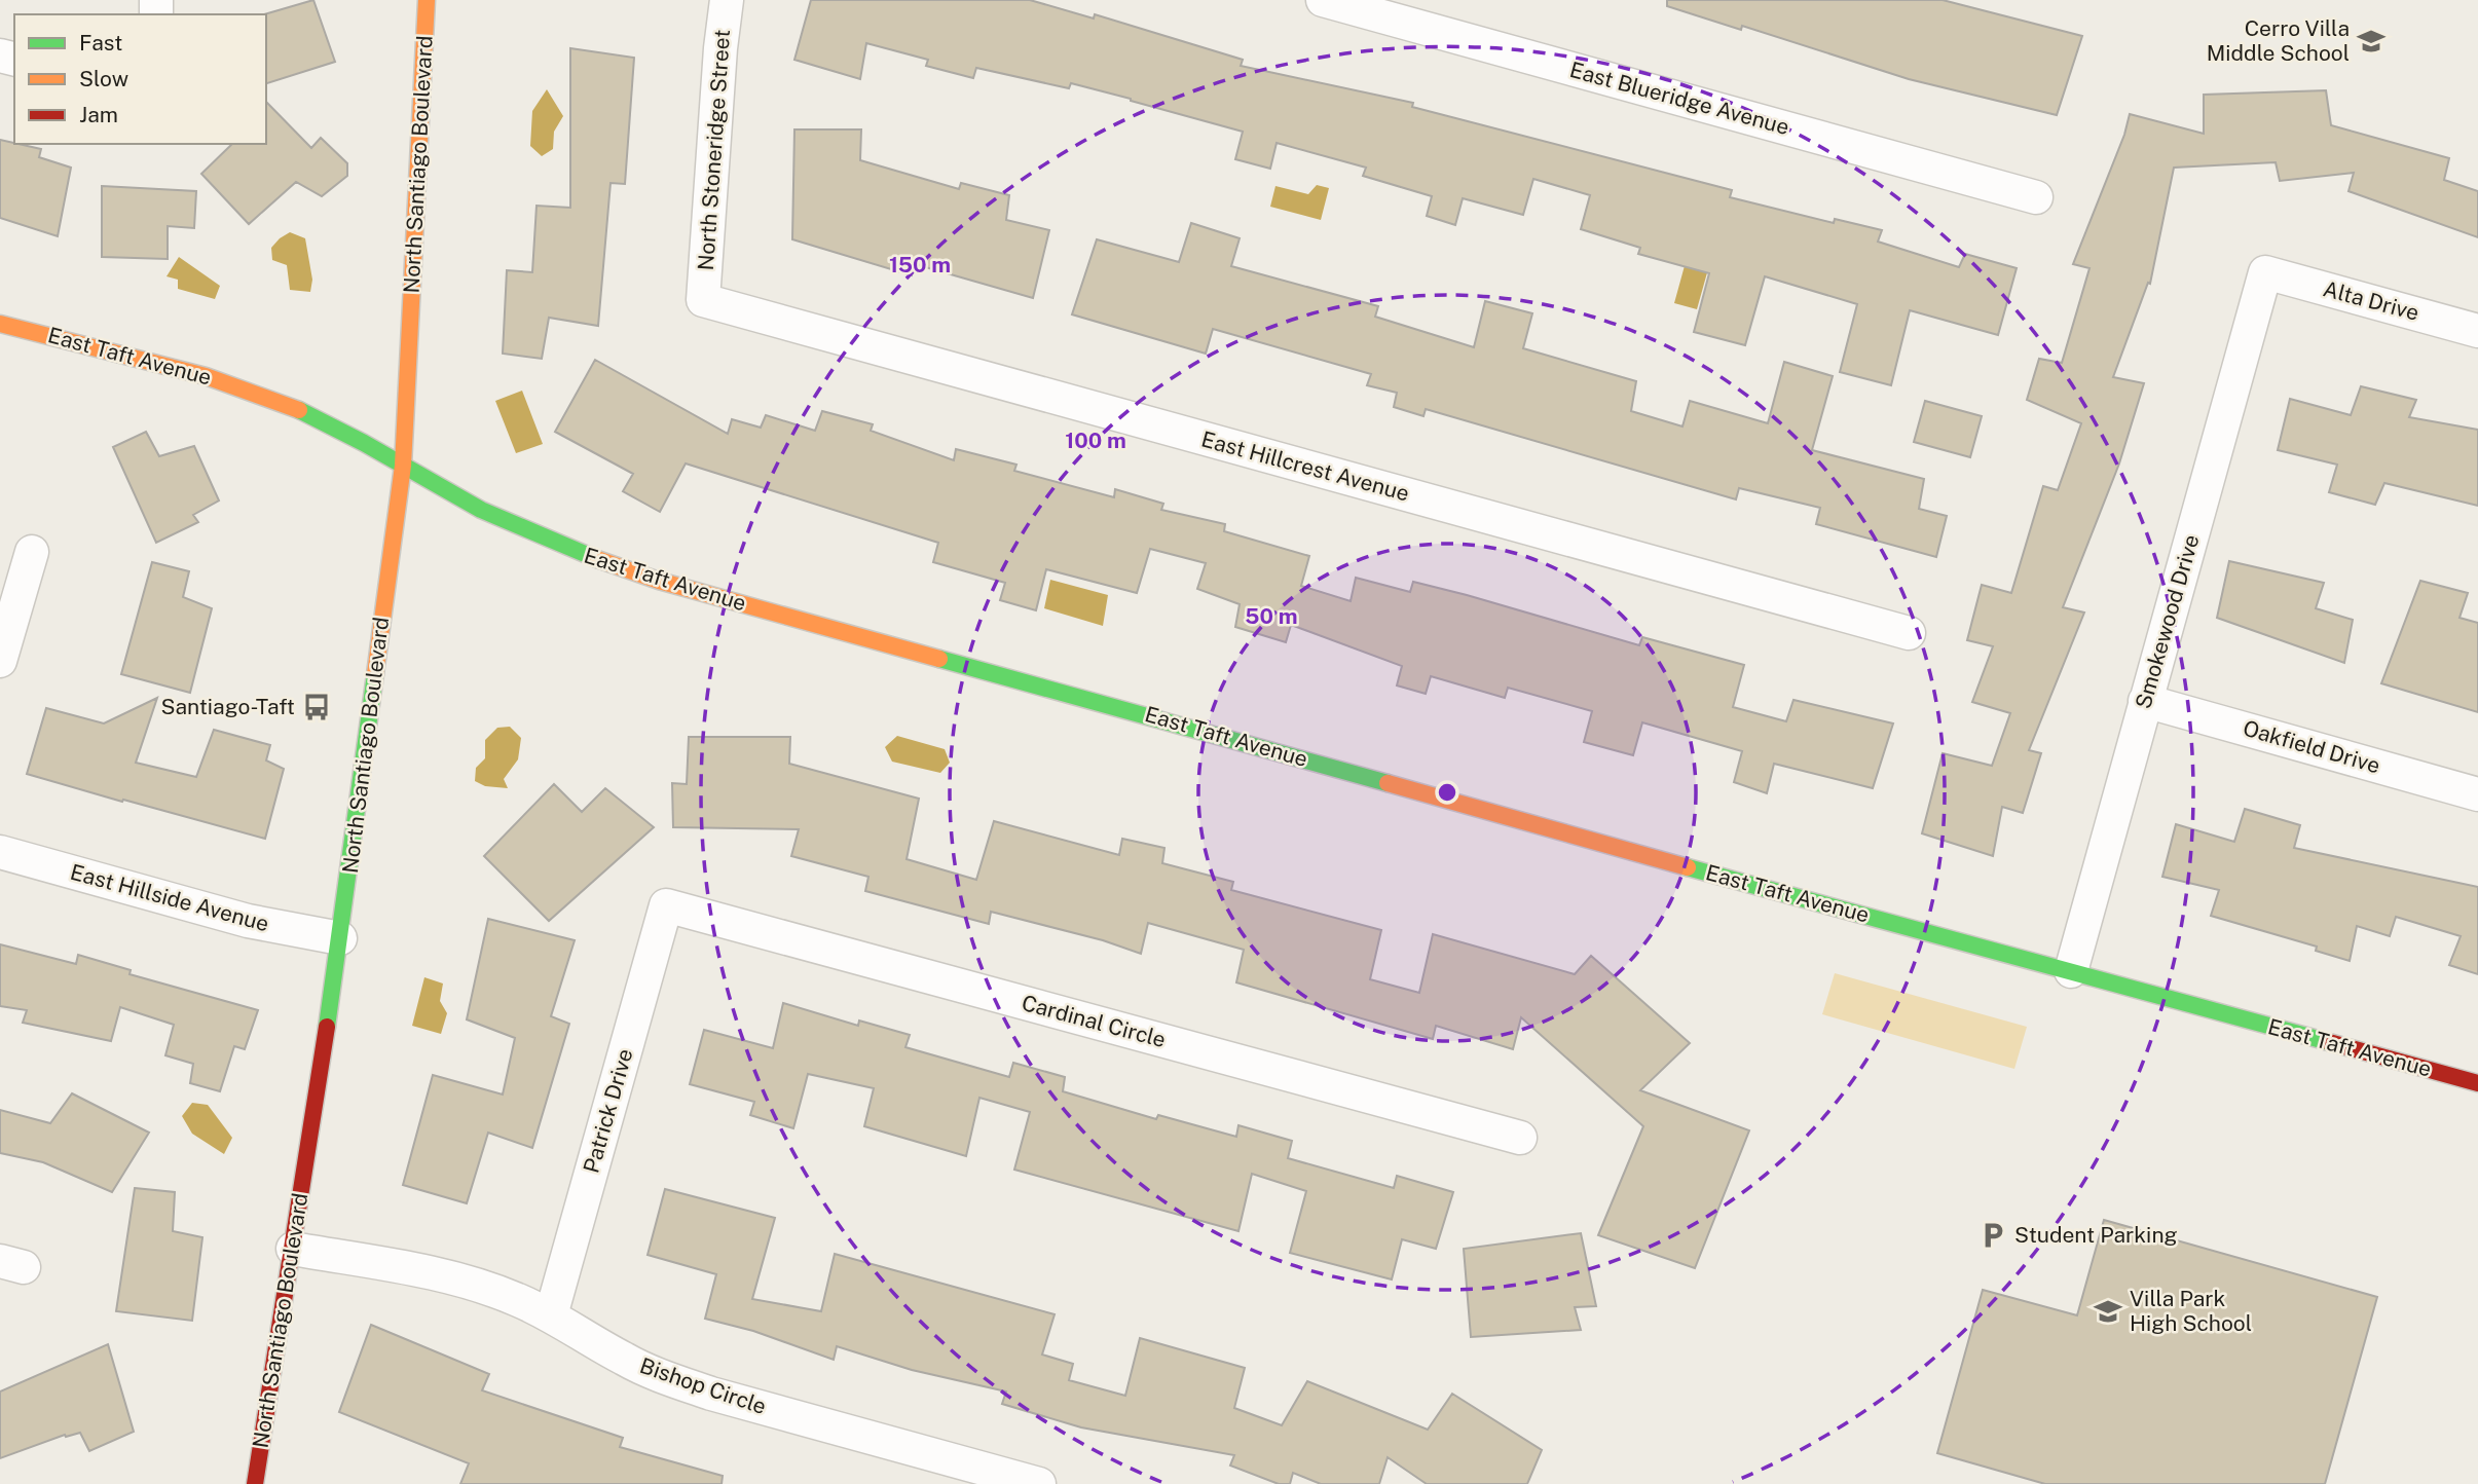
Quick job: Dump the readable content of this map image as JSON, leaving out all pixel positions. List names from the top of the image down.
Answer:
{
  "streets": {
    "street": [
      "East Blueridge Avenue",
      "North Stoneridge Street",
      "North Santiago Boulevard",
      "Alta Drive",
      "East Taft Avenue",
      "East Hillcrest Avenue",
      "Smokewood Drive",
      "Oakfield Drive",
      "East Hillside Avenue",
      "Cardinal Circle",
      "Patrick Drive",
      "Bishop Circle"
    ]
  },
  "crossings": [
    ["North Stoneridge Street", "East Hillcrest Avenue"],
    ["North Santiago Boulevard", "East Taft Avenue"],
    ["North Santiago Boulevard", "East Hillside Avenue"],
    ["North Santiago Boulevard", "Bishop Circle"],
    ["Alta Drive", "Smokewood Drive"],
    ["East Taft Avenue", "Smokewood Drive"],
    ["Smokewood Drive", "Oakfield Drive"],
    ["Cardinal Circle", "Patrick Drive"],
    ["Patrick Drive", "Bishop Circle"]
  ],
  "places": {
    "school or university": ["Cerro Villa Middle School", "Villa Park High School"],
    "bus stop": ["Santiago-Taft"],
    "parking": ["Student Parking"]
  },
  "legend": ["Fast", "Slow", "Jam"],
  "rings": ["150 m", "100 m", "50 m"]
}
